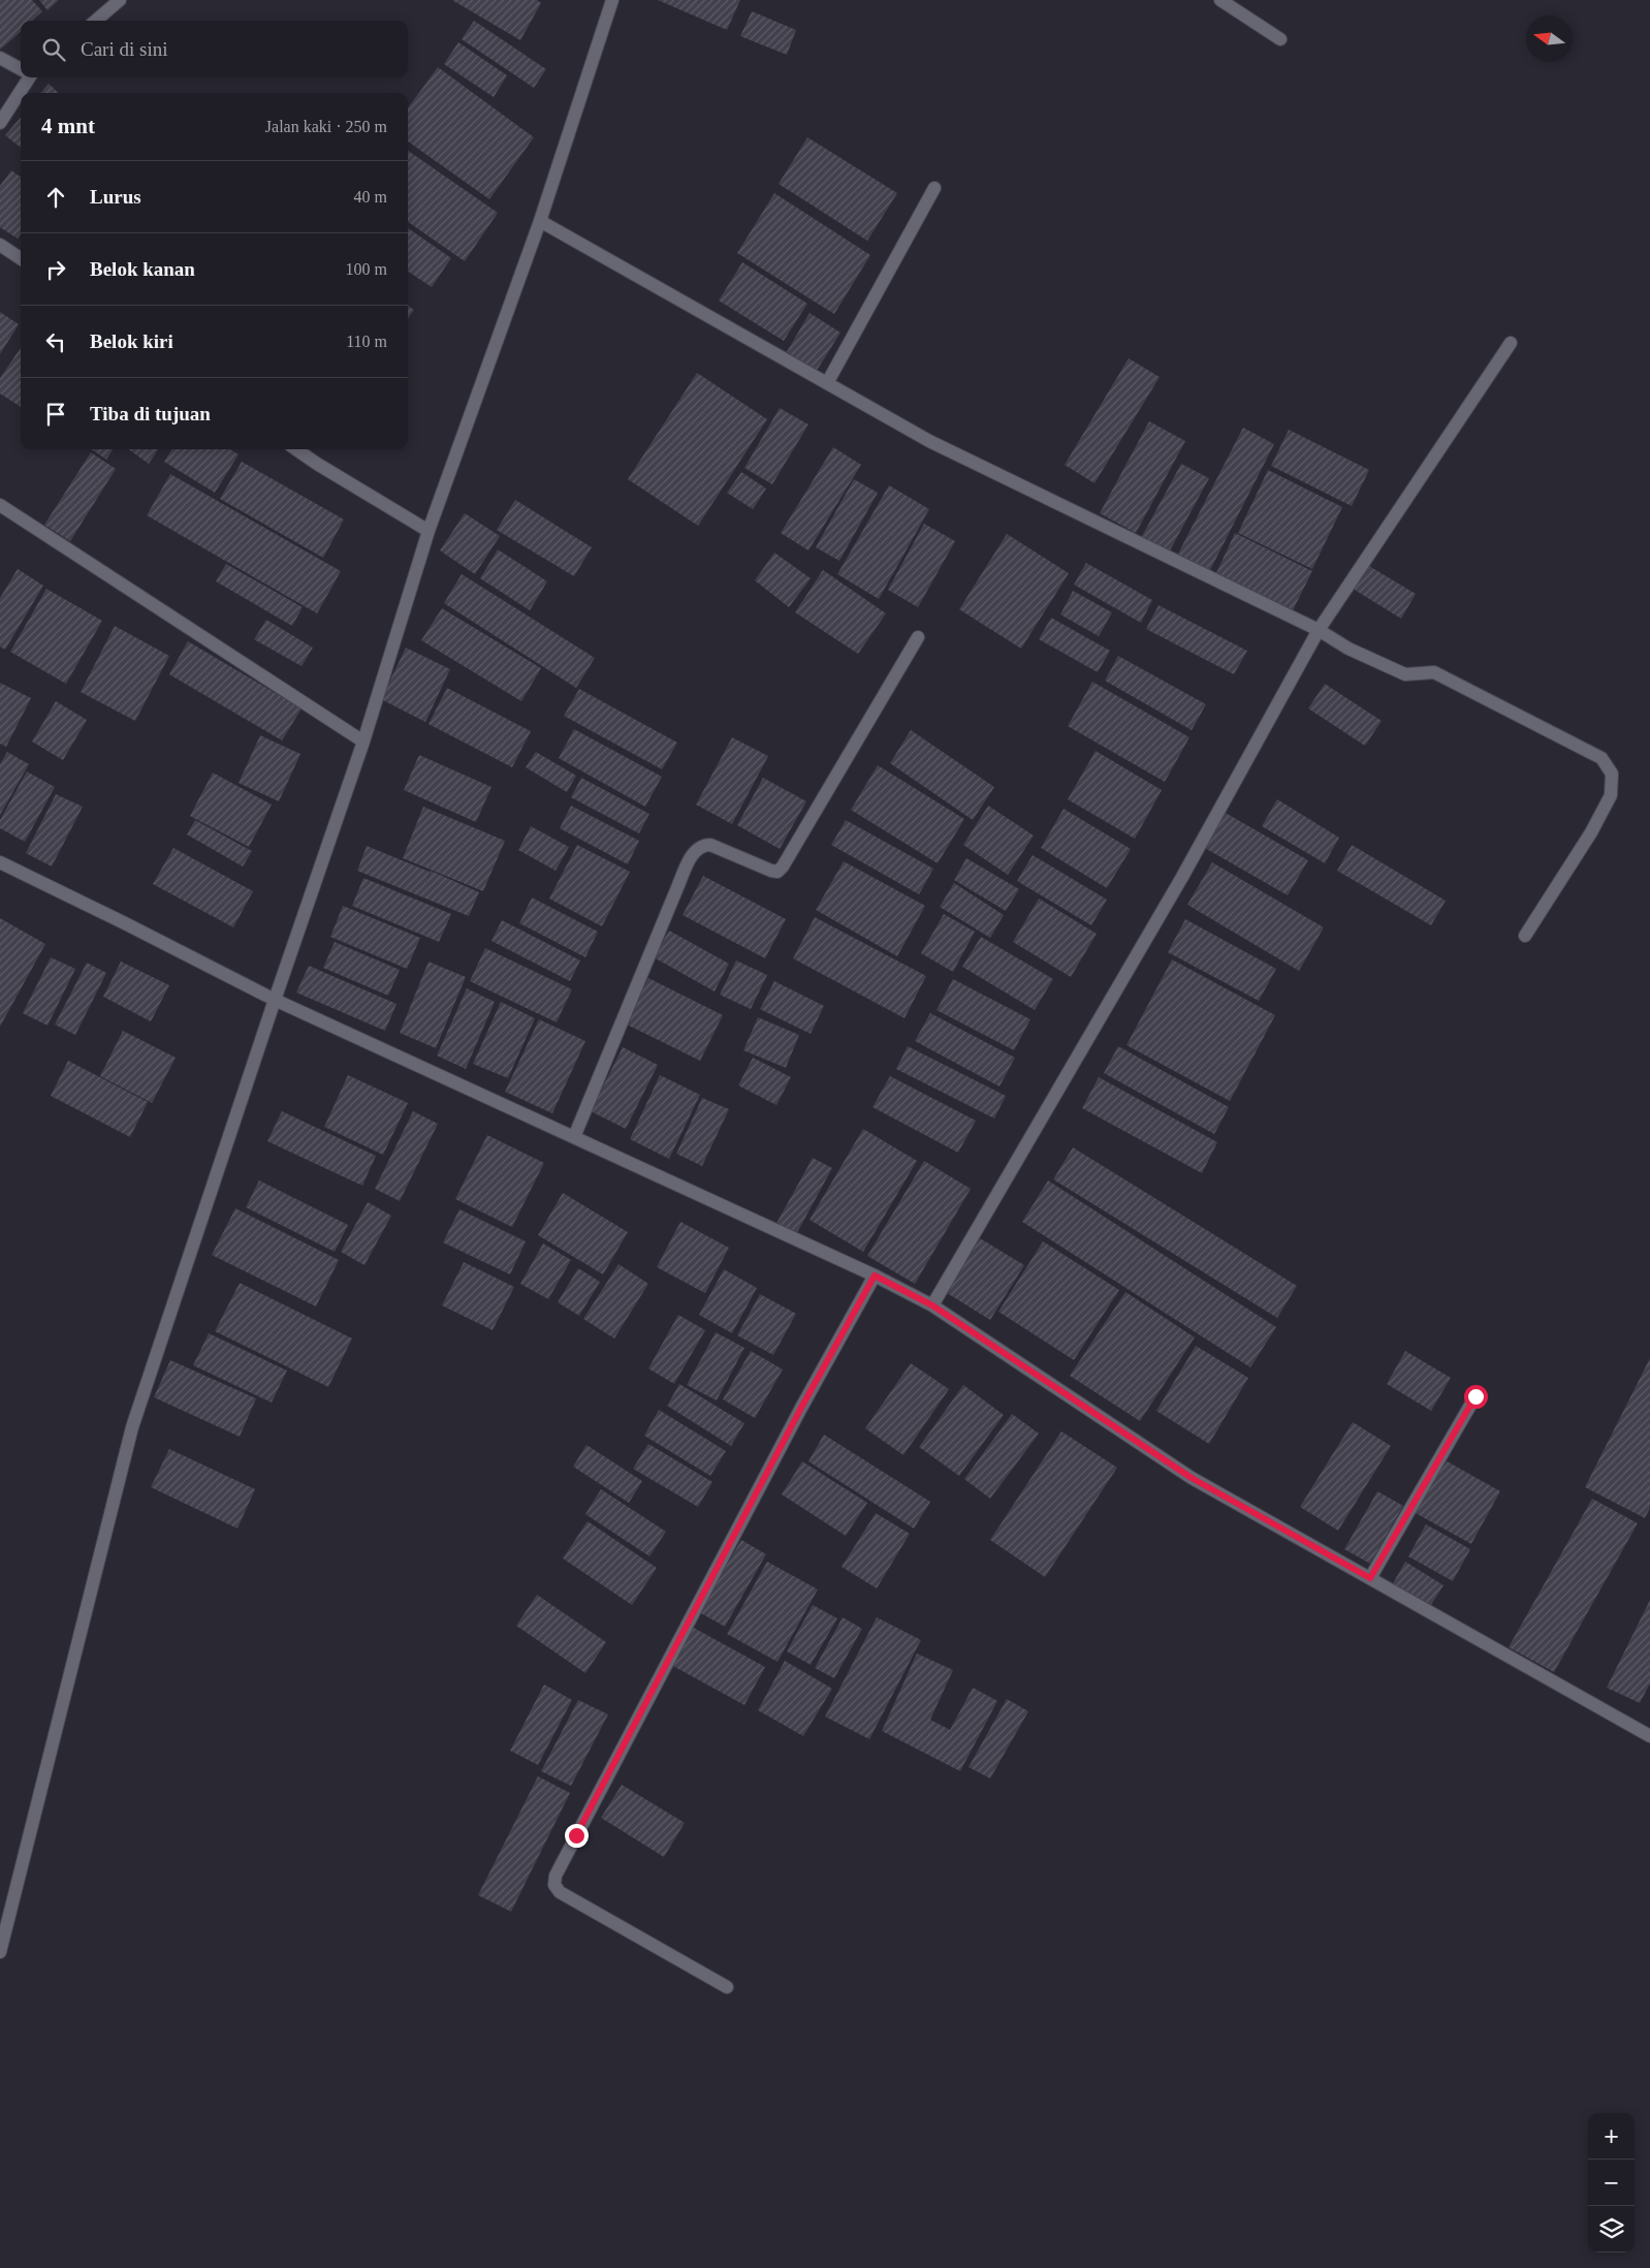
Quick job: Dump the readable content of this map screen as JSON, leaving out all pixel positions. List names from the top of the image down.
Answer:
{
  "north": "left",
  "page": {
    "search": "Cari di sini",
    "heading": ["4 mnt", "Jalan kaki · 250 m"],
    "list": [
      ["Lurus", "40 m"],
      ["Belok kanan", "100 m"],
      ["Belok kiri", "110 m"],
      "Tiba di tujuan"
    ],
    "map_buttons": ["+", "−"]
  }
}
